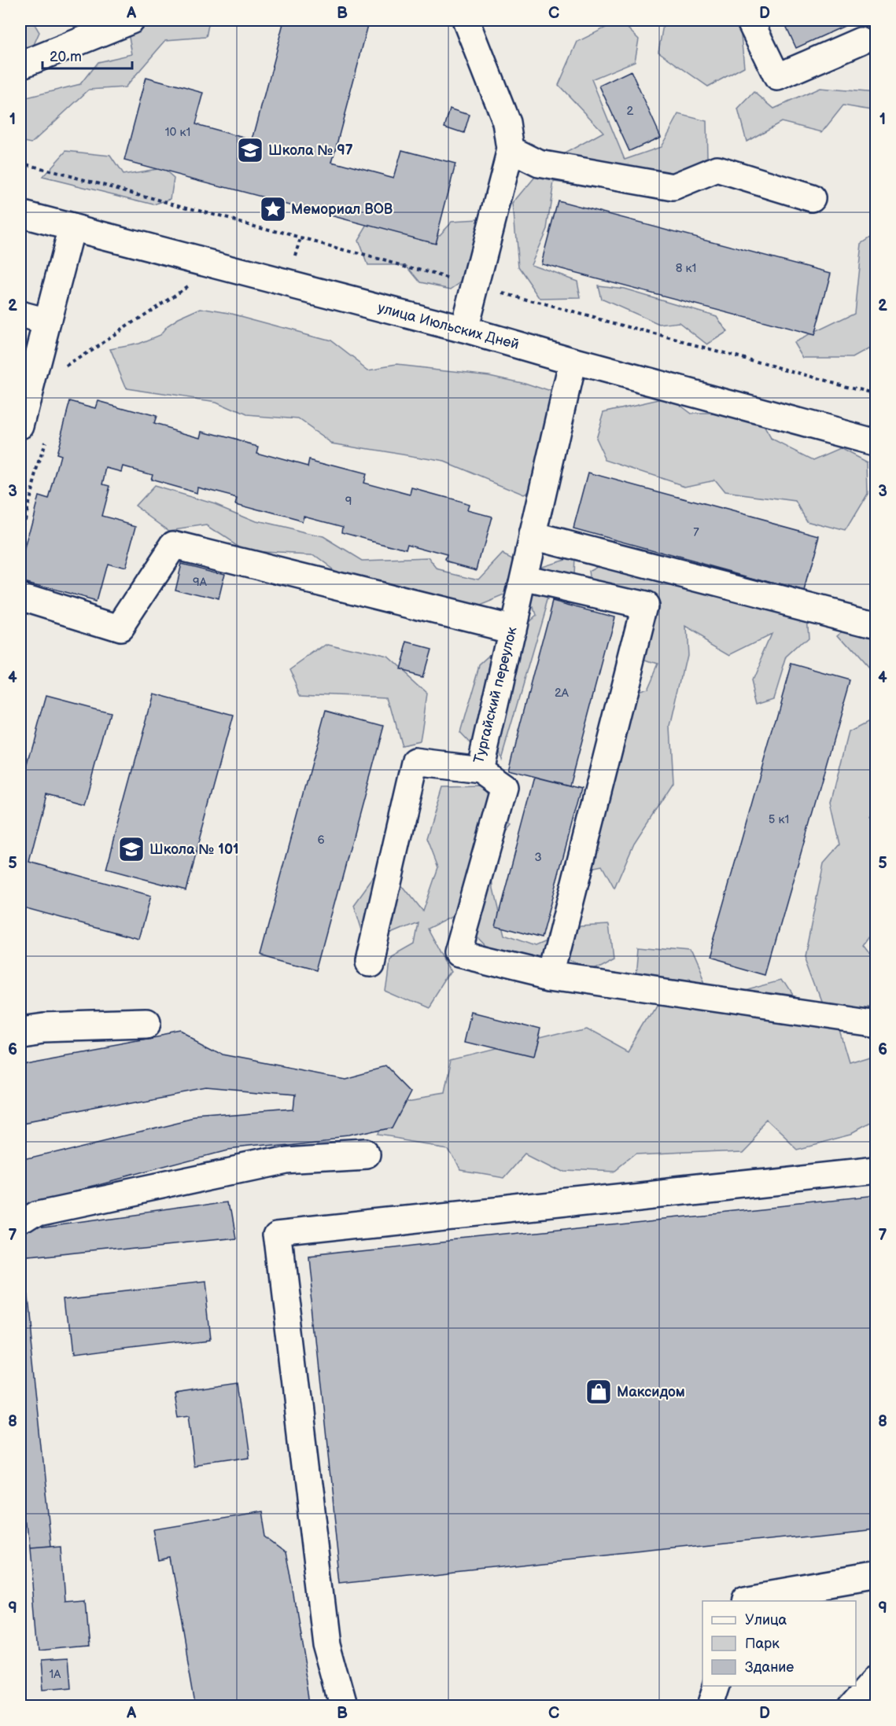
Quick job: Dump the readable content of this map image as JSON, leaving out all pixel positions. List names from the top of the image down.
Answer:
{
  "streets": {
    "street": ["улица Июльских Дней", "Тургайский переулок"]
  },
  "crossings": [
    ["улица Июльских Дней", "Тургайский переулок"]
  ],
  "places": {
    "school or university": ["Школа № 97", "Школа № 101"],
    "place": ["Мемориал ВОВ"],
    "shop": ["Максидом"]
  },
  "house_numbers": [
    "2",
    "10 к1",
    "8 к1",
    "9",
    "7",
    "9А",
    "2А",
    "5 к1",
    "6",
    "3",
    "1А"
  ],
  "legend": ["Улица", "Парк", "Здание"],
  "scale_bar": "20 m",
  "grid": {
    "columns": [
      "A",
      "B",
      "C",
      "D"
    ],
    "rows": [
      "1",
      "2",
      "3",
      "4",
      "5",
      "6",
      "7",
      "8",
      "9"
    ]
  }
}
